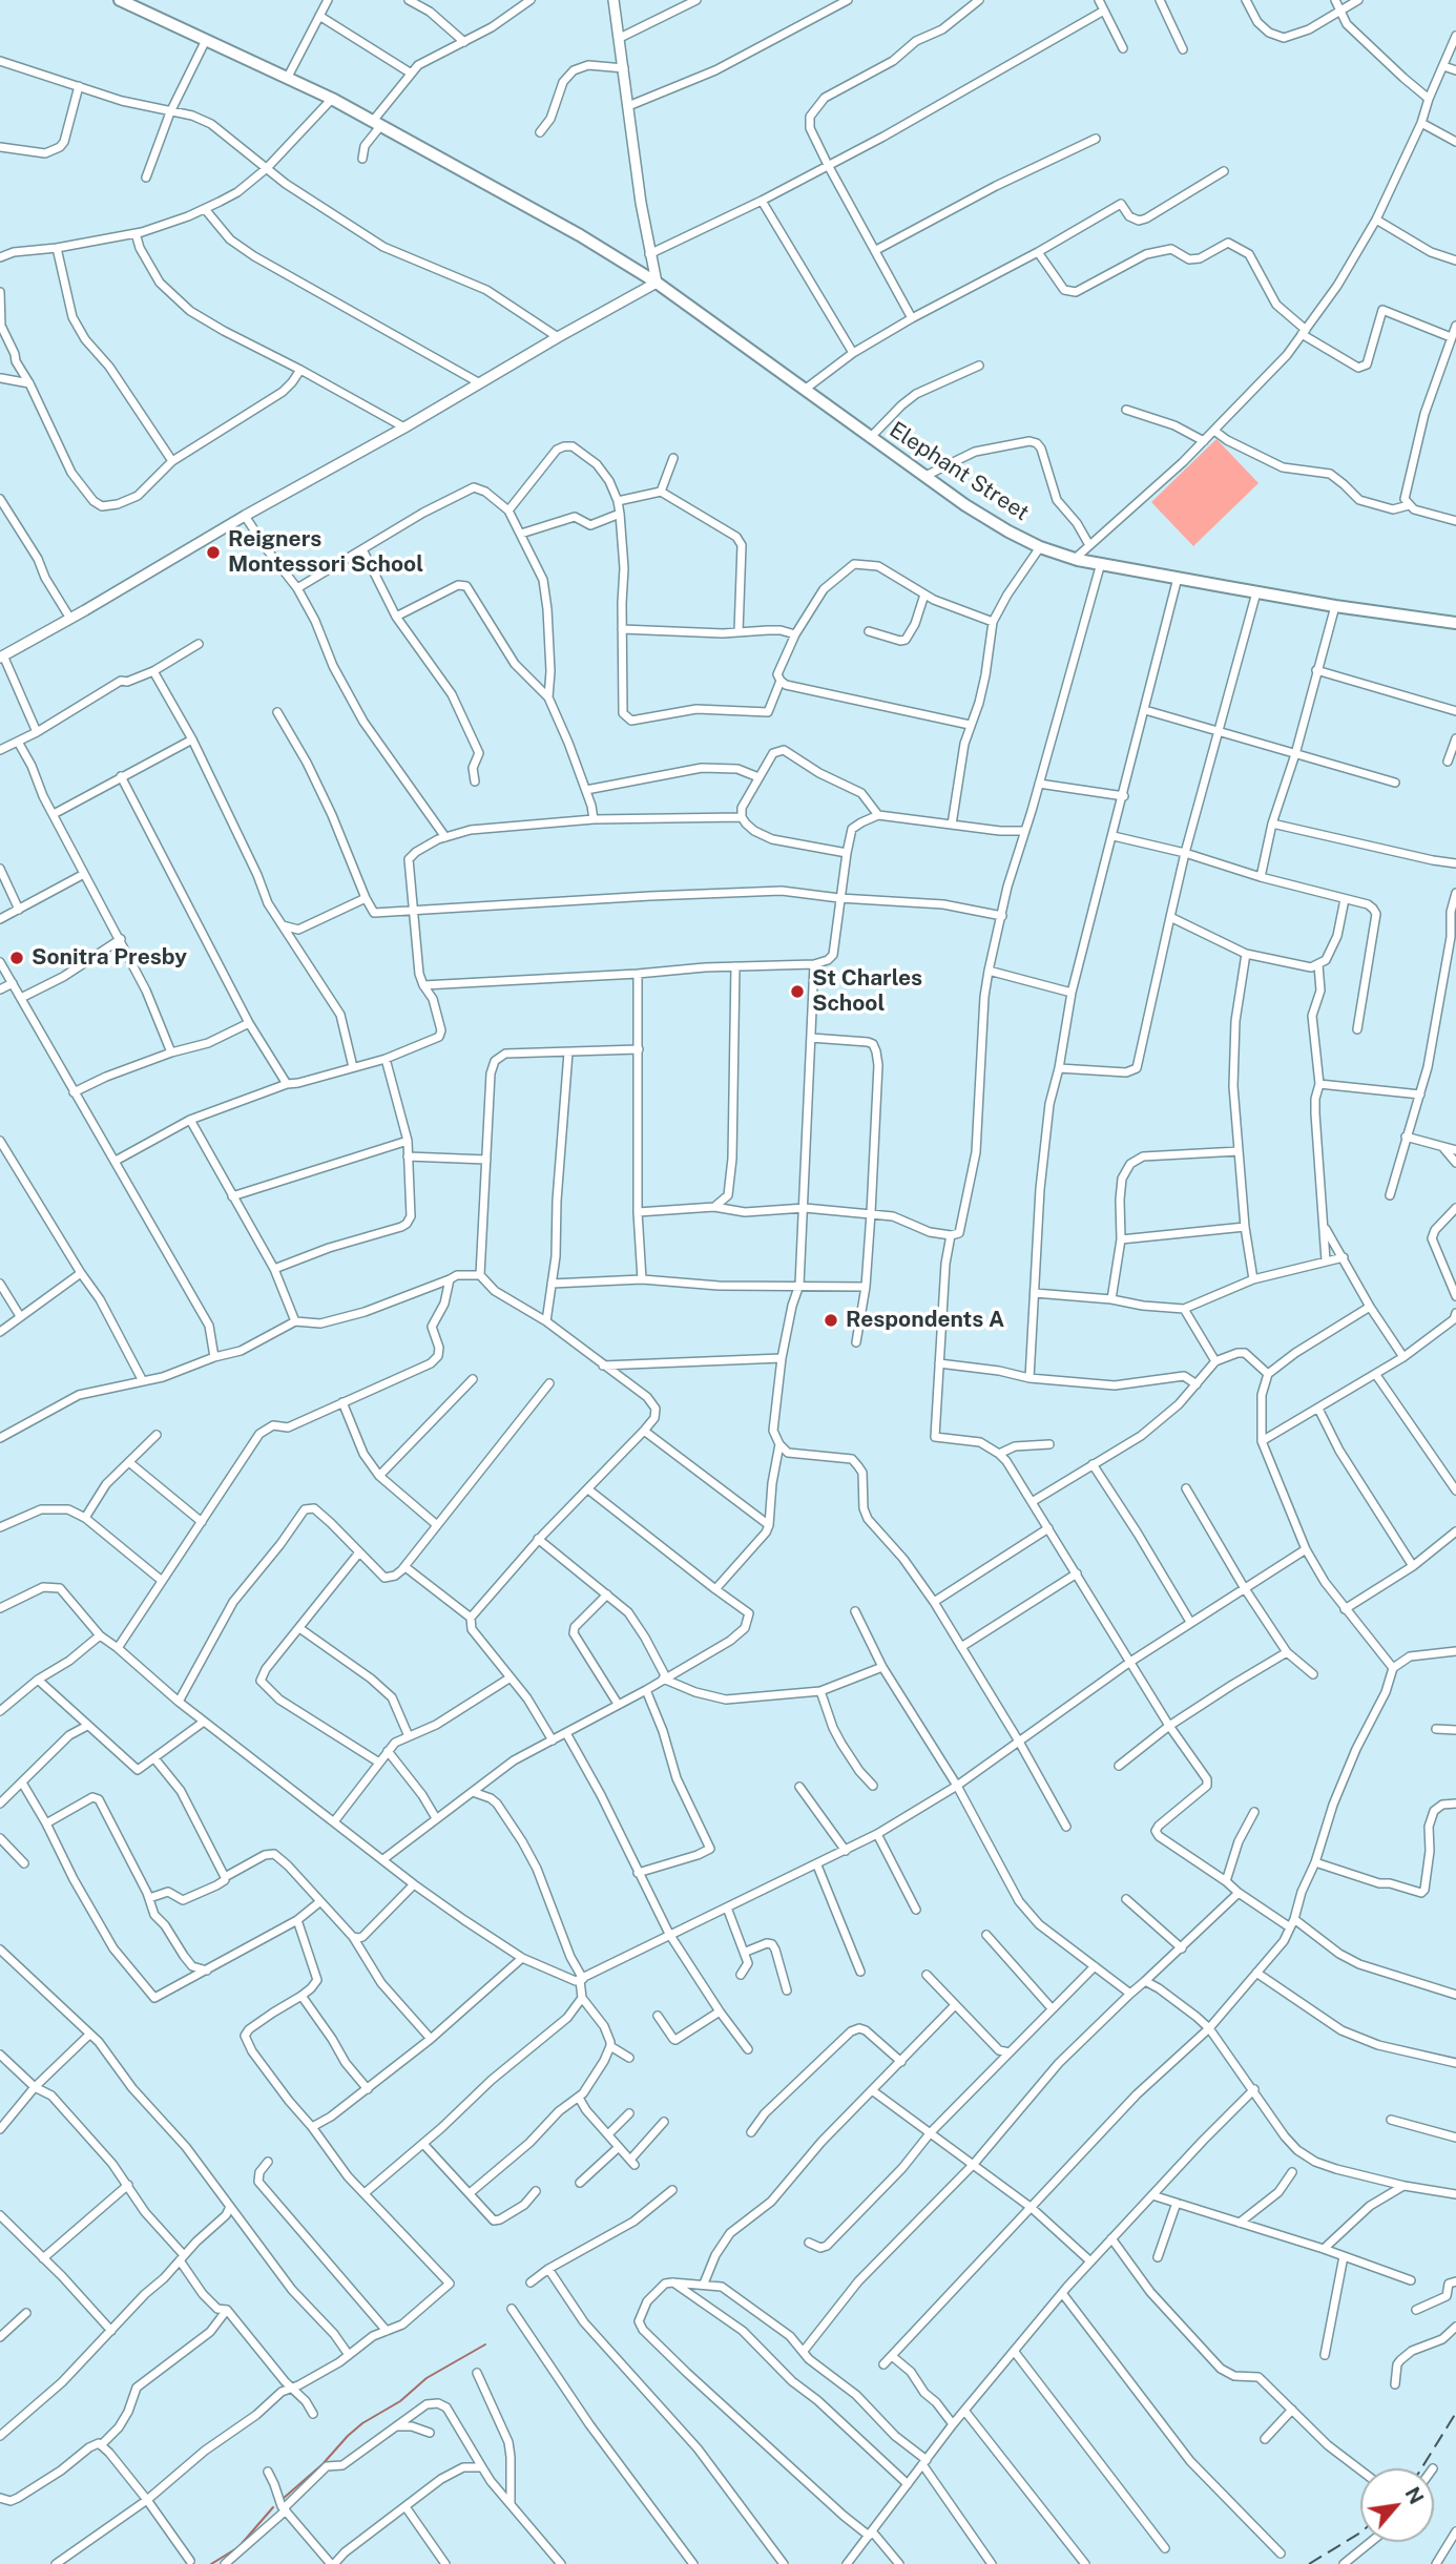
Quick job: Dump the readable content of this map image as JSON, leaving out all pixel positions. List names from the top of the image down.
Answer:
{
  "streets": {
    "main road": ["Elephant Street"]
  },
  "places": [
    "Reigners Montessori School",
    "Sonitra Presby",
    "St Charles School",
    "Respondents A"
  ],
  "north": "top right"
}
